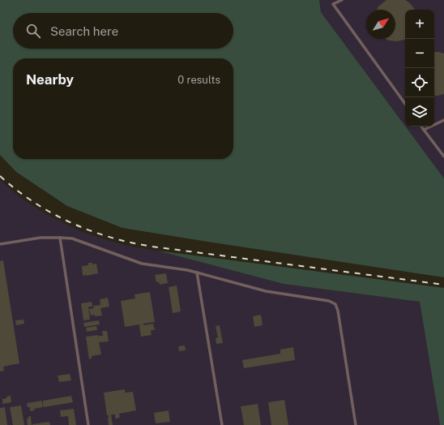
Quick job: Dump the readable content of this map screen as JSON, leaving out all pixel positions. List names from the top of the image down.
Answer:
{
  "north": "top right",
  "page": {
    "map_buttons": ["+", "−"],
    "search": "Search here",
    "heading": ["Nearby", "0 results"]
  }
}
